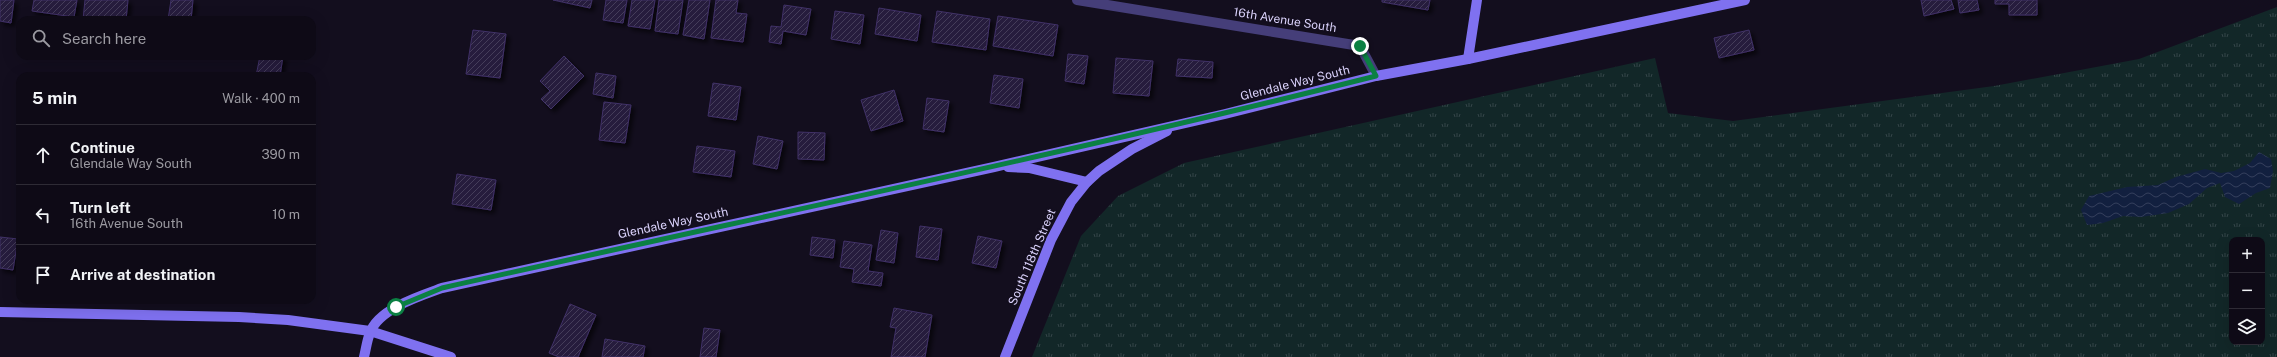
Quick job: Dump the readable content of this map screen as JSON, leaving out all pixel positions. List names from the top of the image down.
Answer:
{
  "streets": {
    "street": ["16th Avenue South", "Glendale Way South", "South 118th Street"]
  },
  "crossings": [
    ["16th Avenue South", "Glendale Way South"],
    ["Glendale Way South", "South 118th Street"]
  ],
  "page": {
    "search": "Search here",
    "heading": ["5 min", "Walk · 400 m"],
    "list": [
      ["Continue", "Glendale Way South", "390 m"],
      ["Turn left", "16th Avenue South", "10 m"],
      "Arrive at destination"
    ],
    "map_buttons": ["+", "−"]
  }
}
